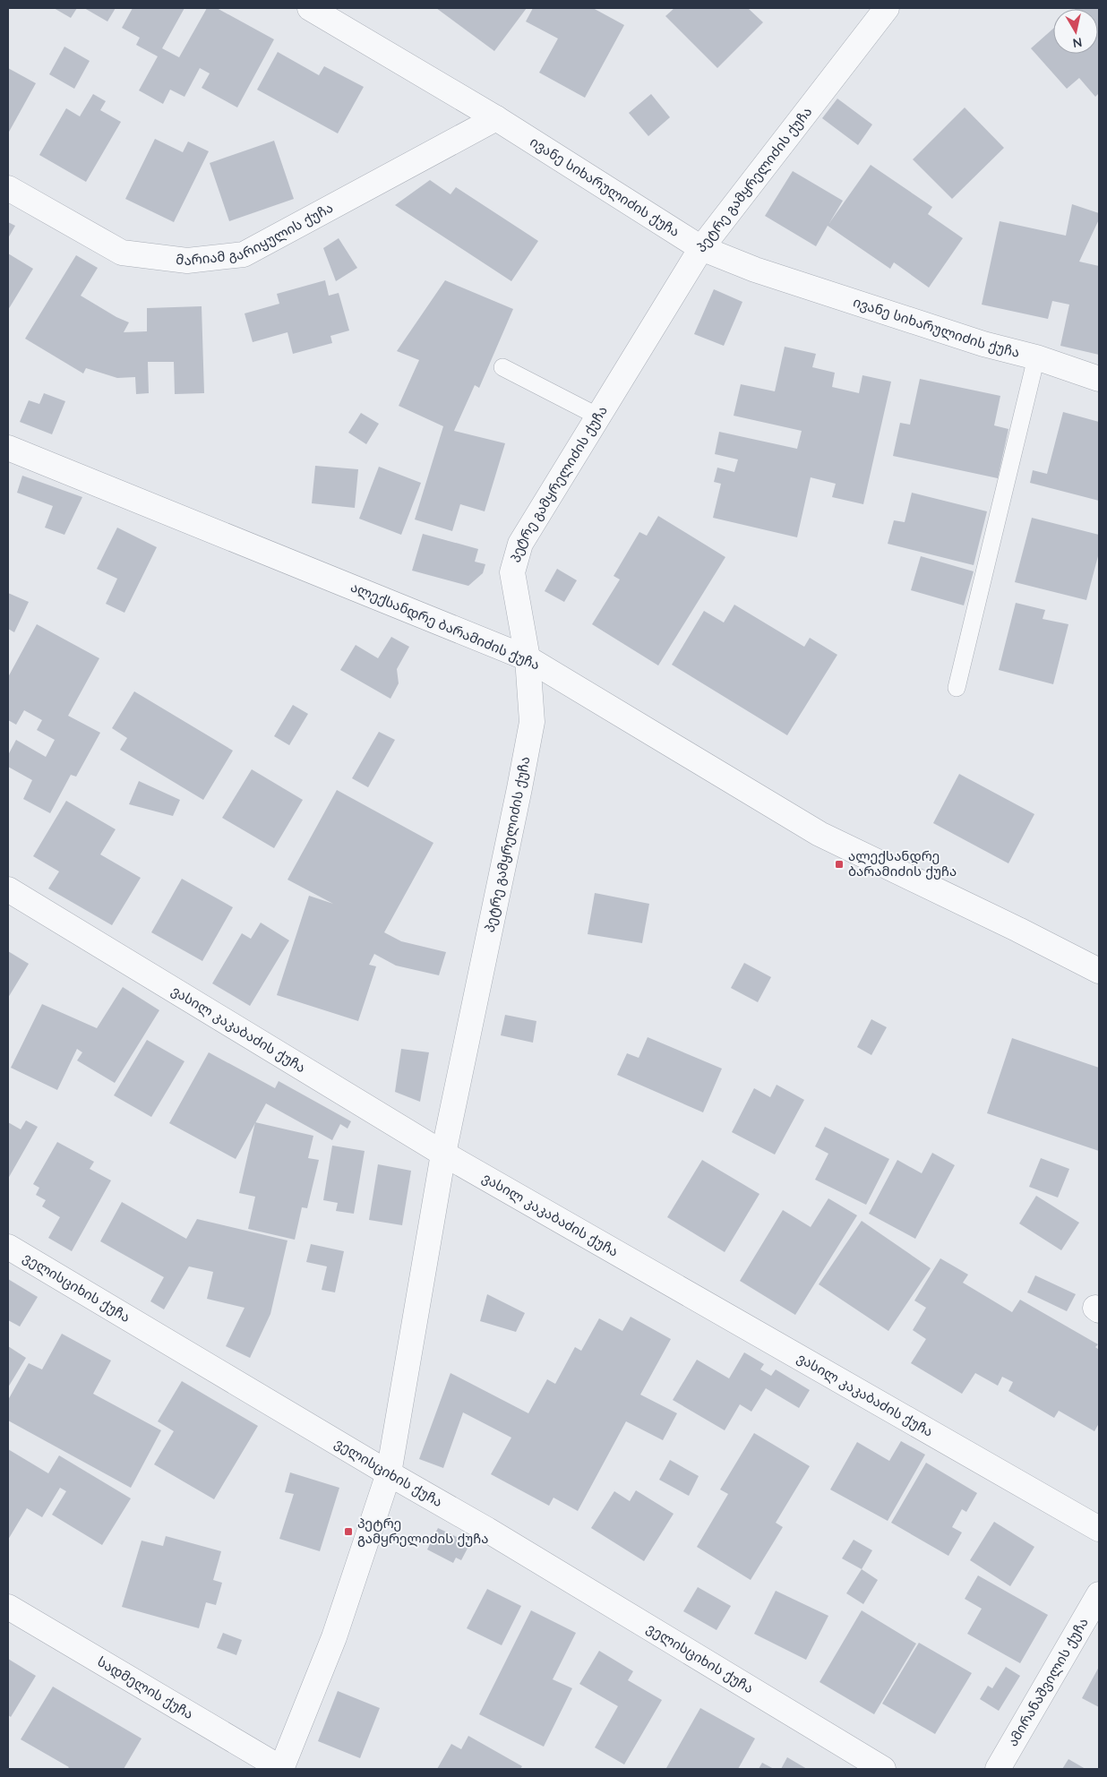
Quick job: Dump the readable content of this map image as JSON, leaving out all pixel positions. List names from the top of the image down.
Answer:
{
  "streets": {
    "street": [
      "პეტრე გამყრელიძის ქუჩა",
      "ივანე სიხარულიძის ქუჩა",
      "მარიამ გარიყულის ქუჩა",
      "ალექსანდრე ბარამიძის ქუჩა",
      "ვასილ კაკაბაძის ქუჩა",
      "ველისციხის ქუჩა",
      "ამირანაშვილის ქუჩა",
      "სადმელის ქუჩა"
    ]
  },
  "crossings": [
    ["პეტრე გამყრელიძის ქუჩა", "ივანე სიხარულიძის ქუჩა"],
    ["პეტრე გამყრელიძის ქუჩა", "ალექსანდრე ბარამიძის ქუჩა"],
    ["პეტრე გამყრელიძის ქუჩა", "ვასილ კაკაბაძის ქუჩა"],
    ["პეტრე გამყრელიძის ქუჩა", "ველისციხის ქუჩა"],
    ["პეტრე გამყრელიძის ქუჩა", "სადმელის ქუჩა"],
    ["ივანე სიხარულიძის ქუჩა", "მარიამ გარიყულის ქუჩა"]
  ],
  "places": {
    "transit": ["ალექსანდრე ბარამიძის ქუჩა", "პეტრე გამყრელიძის ქუჩა"]
  },
  "north": "bottom"
}
